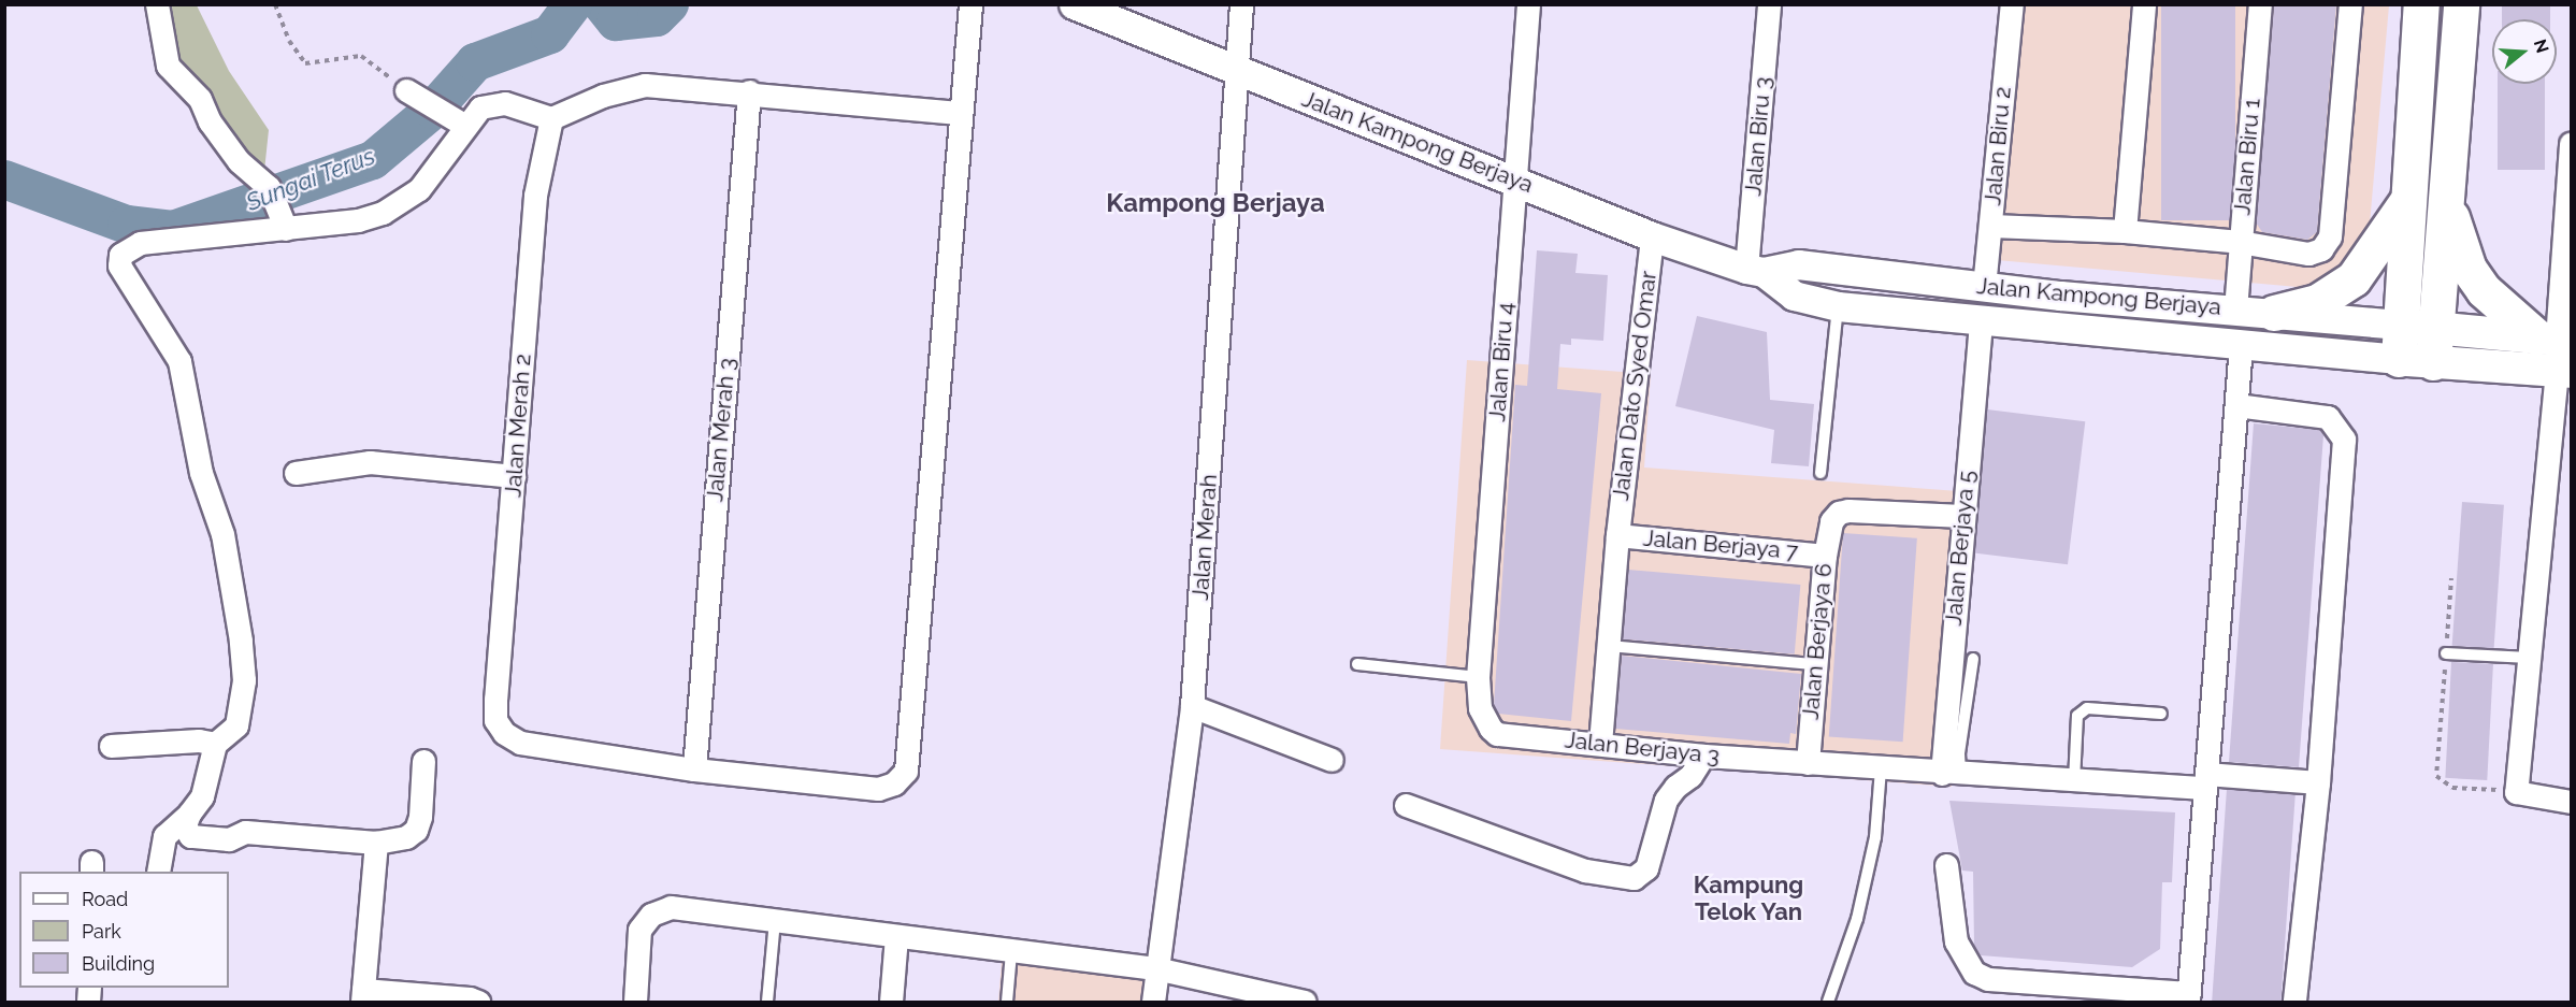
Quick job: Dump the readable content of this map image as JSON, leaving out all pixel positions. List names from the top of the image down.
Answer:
{
  "streets": {
    "street": [
      "Jalan Biru 3",
      "Jalan Kampong Berjaya",
      "Jalan Biru 2",
      "Jalan Biru 1",
      "Jalan Biru 4",
      "Jalan Dato Syed Omar",
      "Jalan Merah 2",
      "Jalan Merah 3",
      "Jalan Merah",
      "Jalan Berjaya 7",
      "Jalan Berjaya 5",
      "Jalan Berjaya 6",
      "Jalan Berjaya 3"
    ]
  },
  "crossings": [
    ["Jalan Biru 3", "Jalan Kampong Berjaya"],
    ["Jalan Kampong Berjaya", "Jalan Biru 2"],
    ["Jalan Kampong Berjaya", "Jalan Biru 1"],
    ["Jalan Kampong Berjaya", "Jalan Biru 4"],
    ["Jalan Kampong Berjaya", "Jalan Dato Syed Omar"],
    ["Jalan Kampong Berjaya", "Jalan Merah"],
    ["Jalan Kampong Berjaya", "Jalan Berjaya 5"],
    ["Jalan Biru 4", "Jalan Berjaya 3"],
    ["Jalan Dato Syed Omar", "Jalan Berjaya 7"],
    ["Jalan Dato Syed Omar", "Jalan Berjaya 3"],
    ["Jalan Merah 2", "Jalan Merah 3"],
    ["Jalan Berjaya 7", "Jalan Berjaya 6"],
    ["Jalan Berjaya 5", "Jalan Berjaya 6"],
    ["Jalan Berjaya 5", "Jalan Berjaya 3"],
    ["Jalan Berjaya 6", "Jalan Berjaya 3"]
  ],
  "districts": ["Kampong Berjaya", "Kampung Telok Yan"],
  "water": ["Sungai Terus"],
  "legend": ["Road", "Park", "Building"],
  "north": "right"
}
